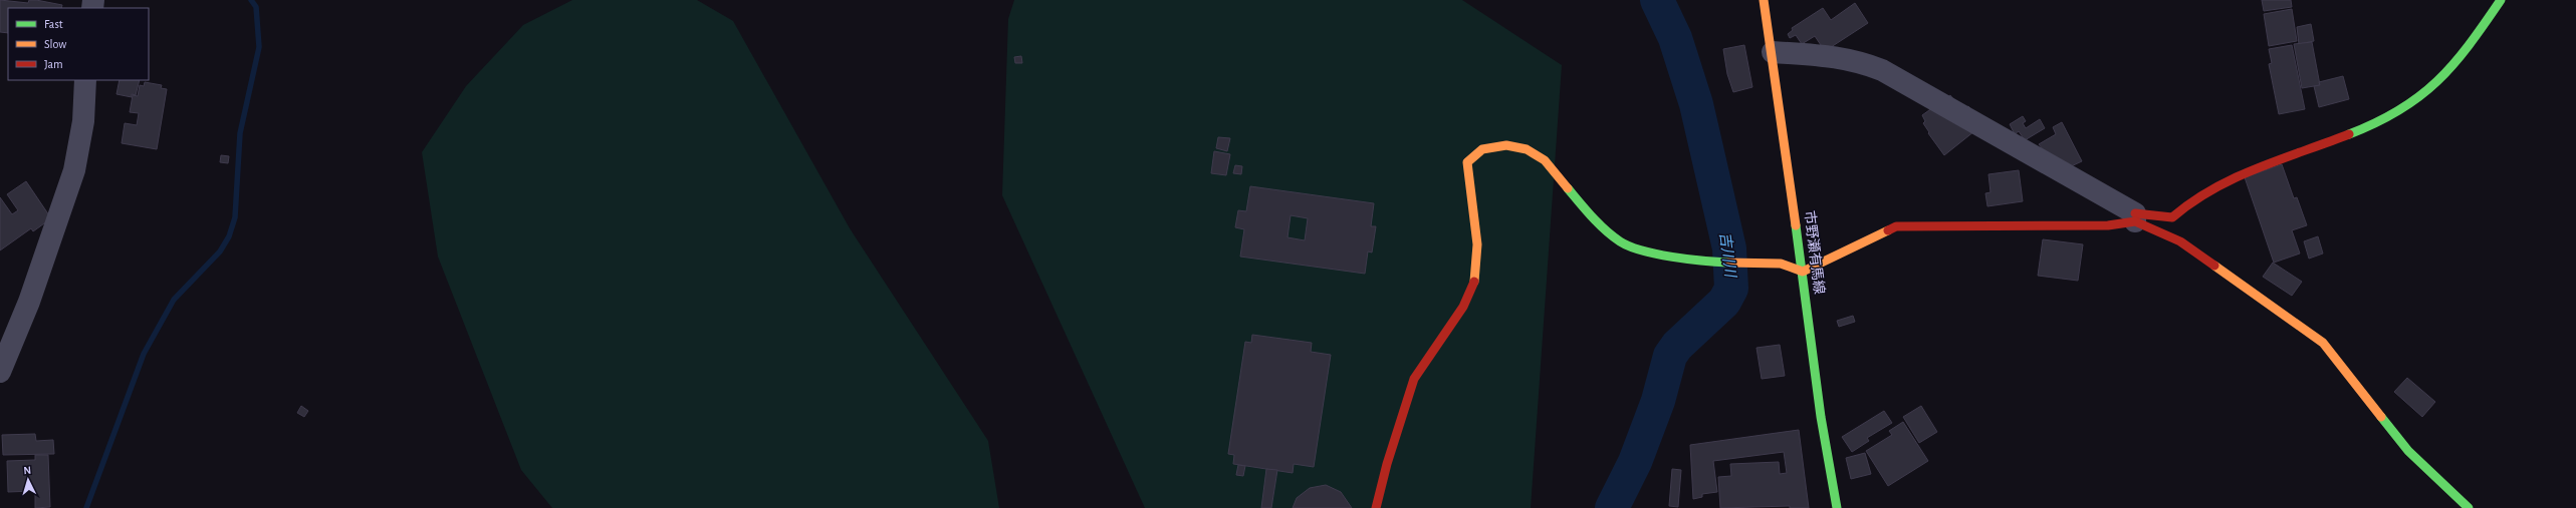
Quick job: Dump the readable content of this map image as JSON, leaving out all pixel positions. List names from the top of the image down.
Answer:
{
  "streets": {
    "street": ["市野瀬有馬線"]
  },
  "water": ["吉川川"],
  "legend": ["Fast", "Slow", "Jam"],
  "north": "top"
}
